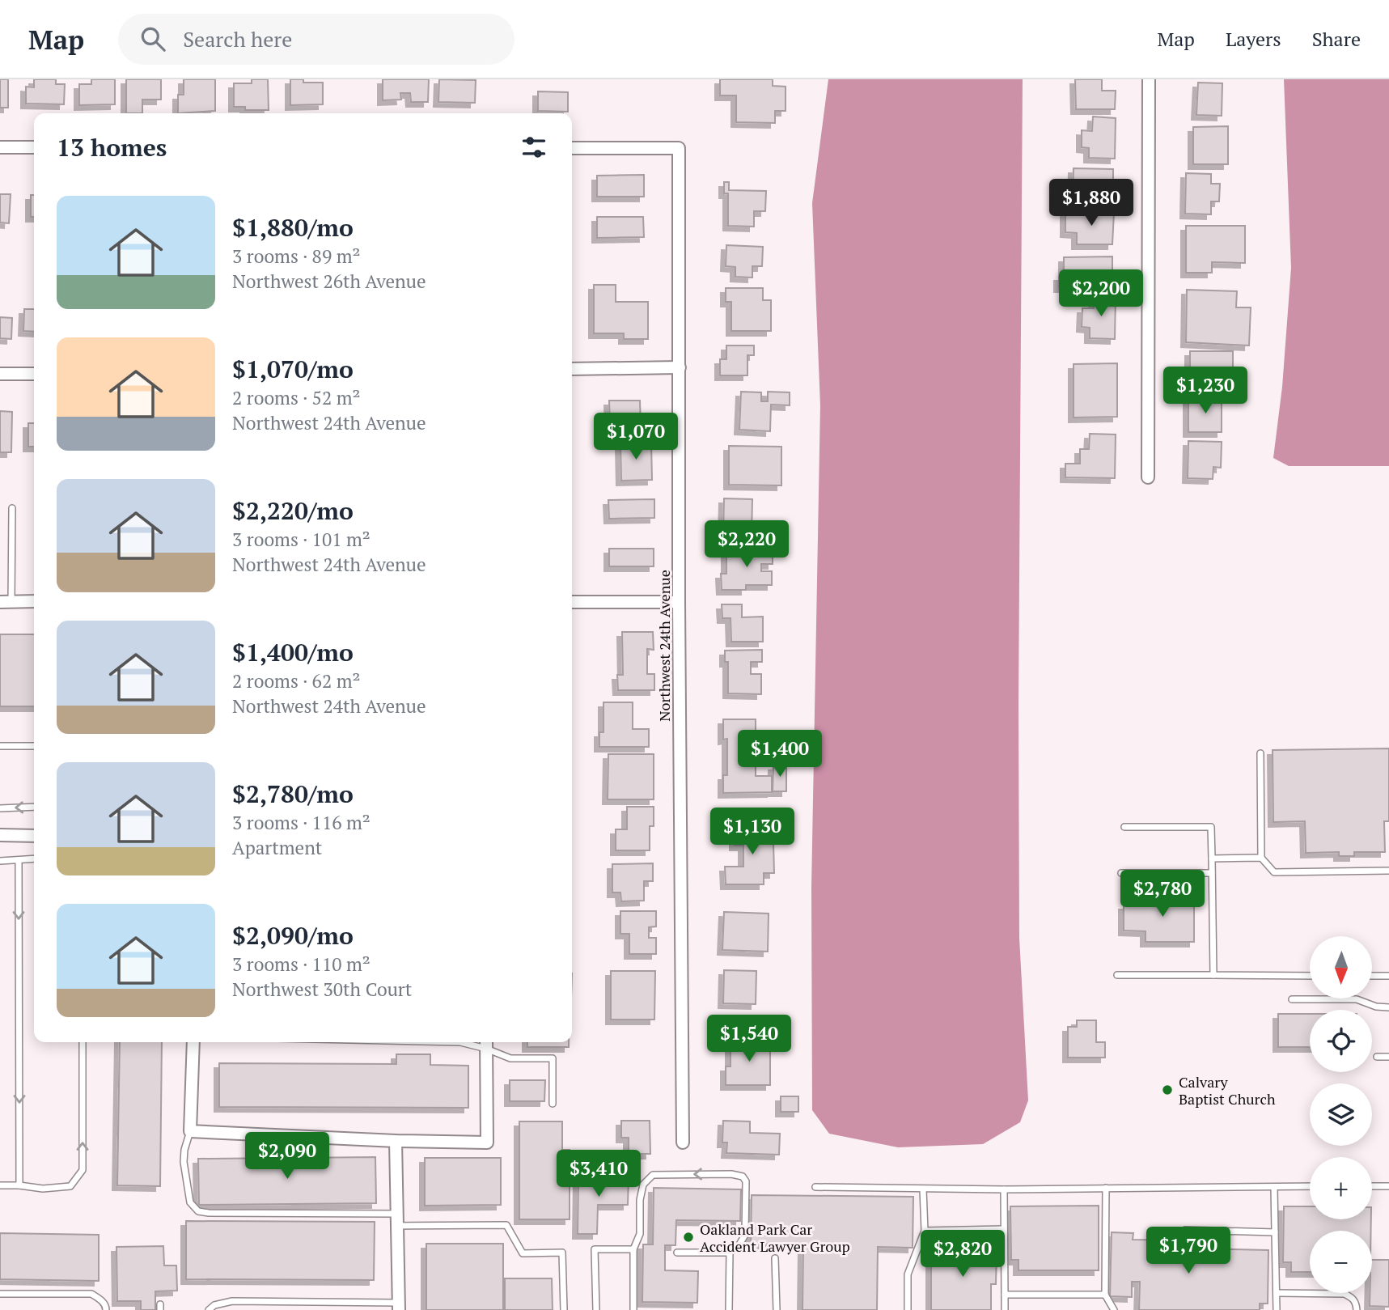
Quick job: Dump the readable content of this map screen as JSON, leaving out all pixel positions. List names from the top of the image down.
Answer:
{
  "streets": {
    "street": ["Northwest 24th Avenue"]
  },
  "places": ["Calvary Baptist Church", "Oakland Park Car Accident Lawyer Group"],
  "north": "bottom",
  "page": {
    "header": "Map",
    "search": "Search here",
    "nav": ["Map", "Layers", "Share"],
    "heading": "13 homes",
    "price": [
      "$1,880",
      "$2,200",
      "$1,230",
      "$1,070",
      "$2,220",
      "$1,400",
      "$1,130",
      "$2,780",
      "$1,540",
      "$2,090",
      "$3,410",
      "$1,790",
      "$2,820"
    ],
    "list": [
      {
        "name": "$1,880/mo",
        "note": "3 rooms · 89 m² · Northwest 26th Avenue"
      },
      {
        "name": "$1,070/mo",
        "note": "2 rooms · 52 m² · Northwest 24th Avenue"
      },
      {
        "name": "$2,220/mo",
        "note": "3 rooms · 101 m² · Northwest 24th Avenue"
      },
      {
        "name": "$1,400/mo",
        "note": "2 rooms · 62 m² · Northwest 24th Avenue"
      },
      {
        "name": "$2,780/mo",
        "note": "3 rooms · 116 m² · Apartment"
      },
      {
        "name": "$2,090/mo",
        "note": "3 rooms · 110 m² · Northwest 30th Court"
      }
    ],
    "map_buttons": ["+", "−"]
  }
}
